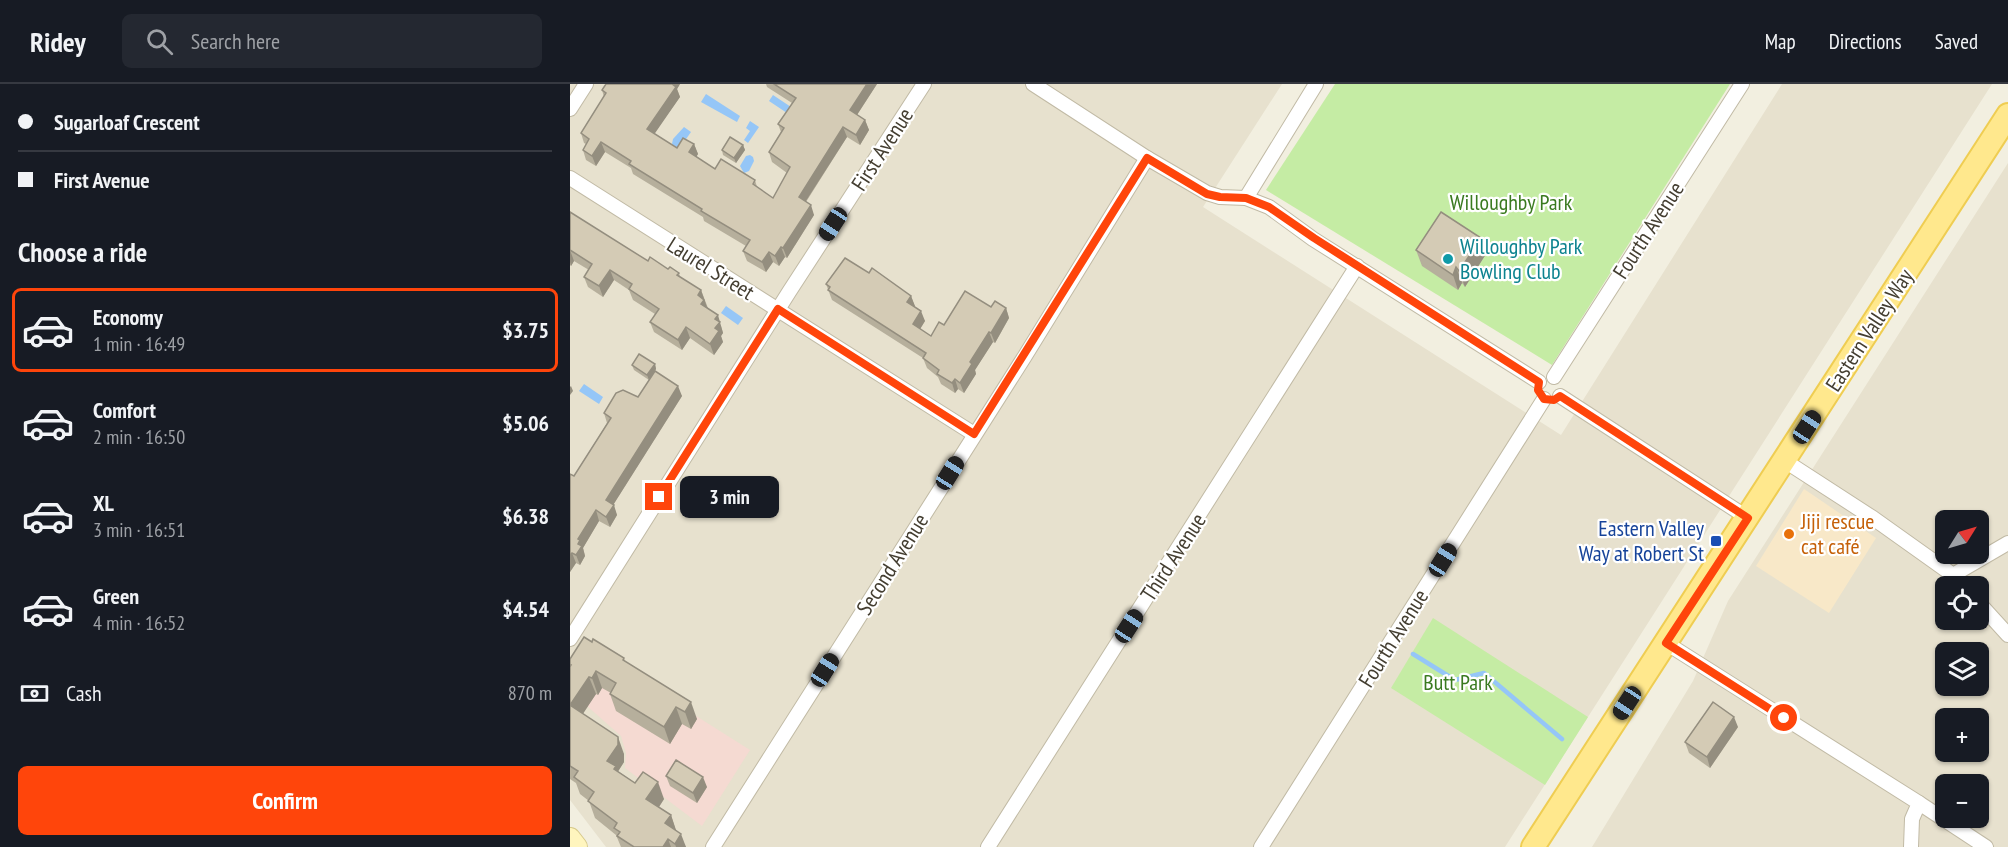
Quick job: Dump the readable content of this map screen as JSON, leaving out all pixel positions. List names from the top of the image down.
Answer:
{
  "streets": {
    "main road": ["Eastern Valley Way"],
    "street": [
      "First Avenue",
      "Fourth Avenue",
      "Laurel Street",
      "Third Avenue",
      "Second Avenue"
    ]
  },
  "crossings": [
    ["First Avenue", "Laurel Street"],
    ["Laurel Street", "Second Avenue"]
  ],
  "parks": ["Willoughby Park", "Butt Park"],
  "places": {
    "other": ["Willoughby Park Bowling Club", "Jiji rescue cat café"],
    "transit": ["Eastern Valley Way at Robert St"]
  },
  "north": "top right",
  "page": {
    "header": "Ridey",
    "search": "Search here",
    "nav": ["Map", "Directions", "Saved"],
    "banner": ["Sugarloaf Crescent", "First Avenue"],
    "heading": "Choose a ride",
    "list": [
      {
        "name": "Economy",
        "note": "1 min · 16:49",
        "value": "$3.75"
      },
      {
        "name": "Comfort",
        "note": "2 min · 16:50",
        "value": "$5.06"
      },
      {
        "name": "XL",
        "note": "3 min · 16:51",
        "value": "$6.38"
      },
      {
        "name": "Green",
        "note": "4 min · 16:52",
        "value": "$4.54"
      }
    ],
    "bubble": "3 min",
    "map_buttons": ["+", "−"],
    "pay": ["Cash", "870 m"],
    "buttons": "Confirm"
  }
}
